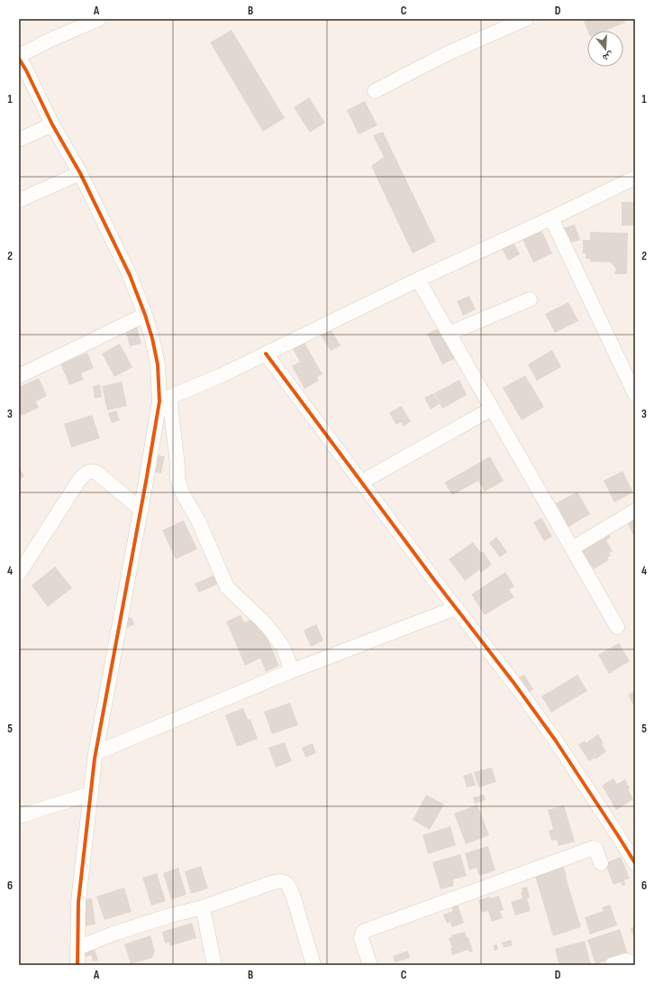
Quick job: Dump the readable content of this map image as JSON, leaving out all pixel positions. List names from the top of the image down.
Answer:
{
  "north": "bottom",
  "grid": {
    "columns": [
      "A",
      "B",
      "C",
      "D"
    ],
    "rows": [
      "1",
      "2",
      "3",
      "4",
      "5",
      "6"
    ]
  }
}
